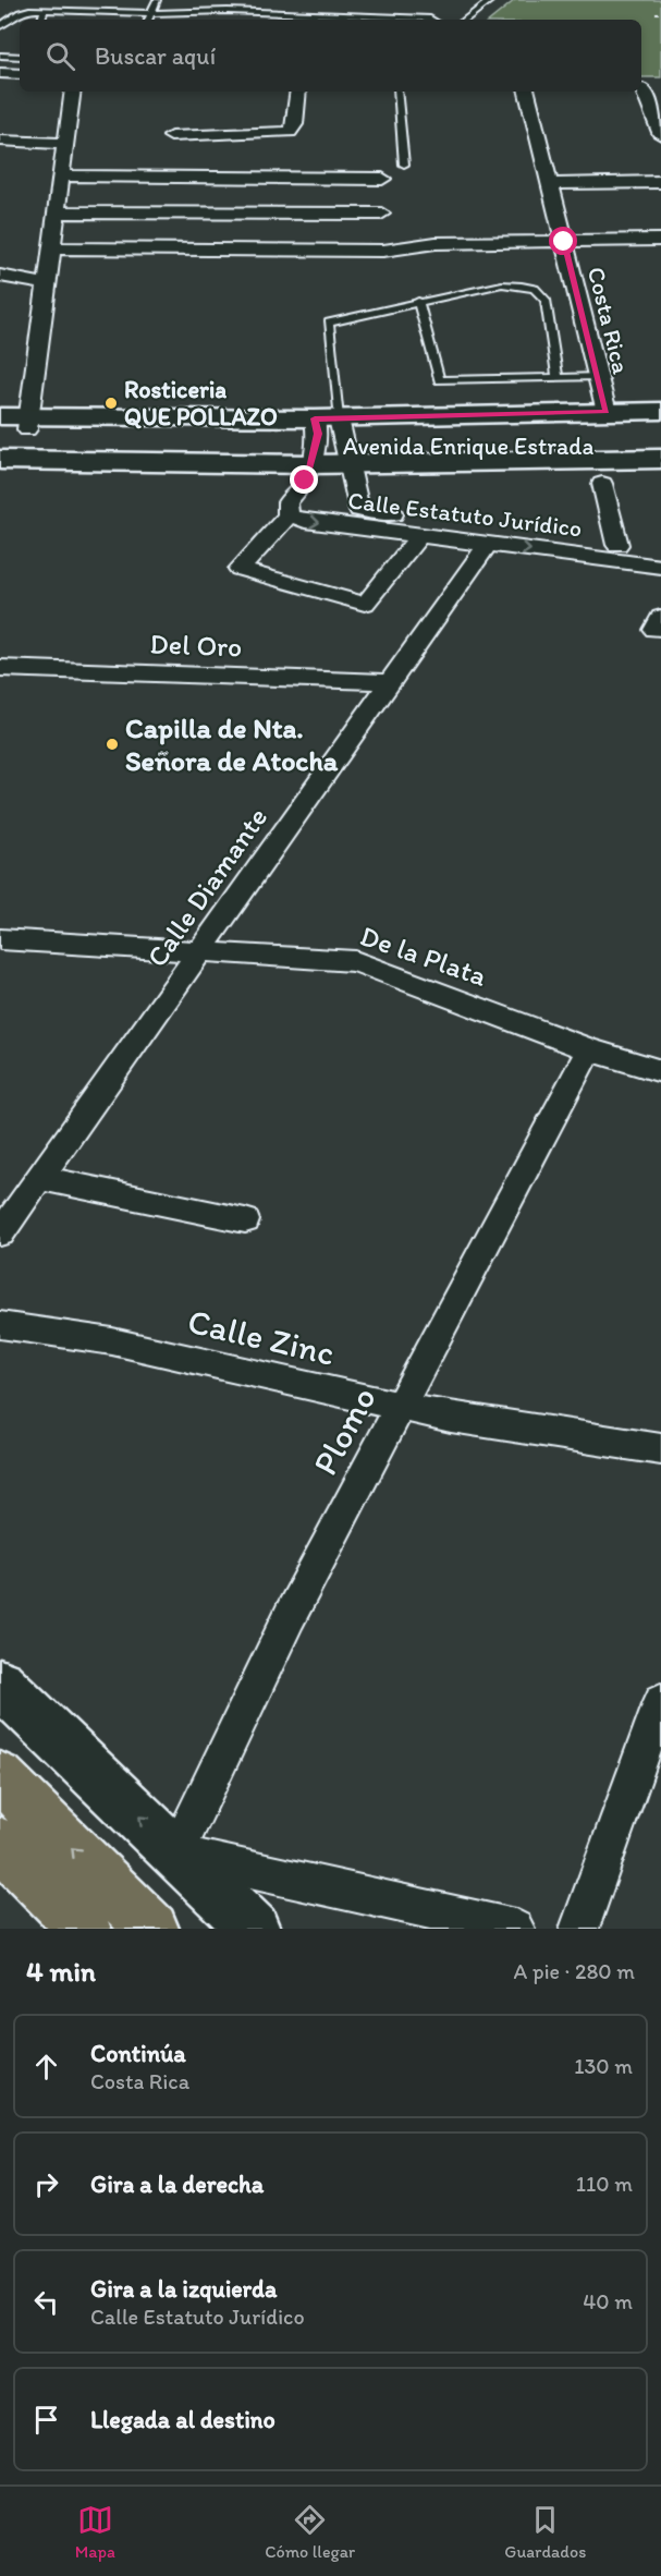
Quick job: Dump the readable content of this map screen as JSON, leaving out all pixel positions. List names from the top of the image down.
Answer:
{
  "streets": {
    "street": [
      "Costa Rica",
      "Avenida Enrique Estrada",
      "Calle Estatuto Jurídico",
      "Del Oro",
      "Calle Diamante",
      "De la Plata",
      "Calle Zinc",
      "Plomo"
    ]
  },
  "crossings": [
    ["Avenida Enrique Estrada", "Calle Estatuto Jurídico"],
    ["Calle Estatuto Jurídico", "Calle Diamante"],
    ["Del Oro", "Calle Diamante"],
    ["Calle Diamante", "De la Plata"],
    ["De la Plata", "Plomo"],
    ["Calle Zinc", "Plomo"]
  ],
  "places": ["Rosticeria QUE POLLAZO", "Capilla de Nta. Señora de Atocha"],
  "page": {
    "search": "Buscar aquí",
    "heading": ["4 min", "A pie · 280 m"],
    "list": [
      ["Continúa", "Costa Rica", "130 m"],
      ["Gira a la derecha", "110 m"],
      ["Gira a la izquierda", "Calle Estatuto Jurídico", "40 m"],
      "Llegada al destino"
    ],
    "nav": ["Mapa", "Cómo llegar", "Guardados"]
  }
}
